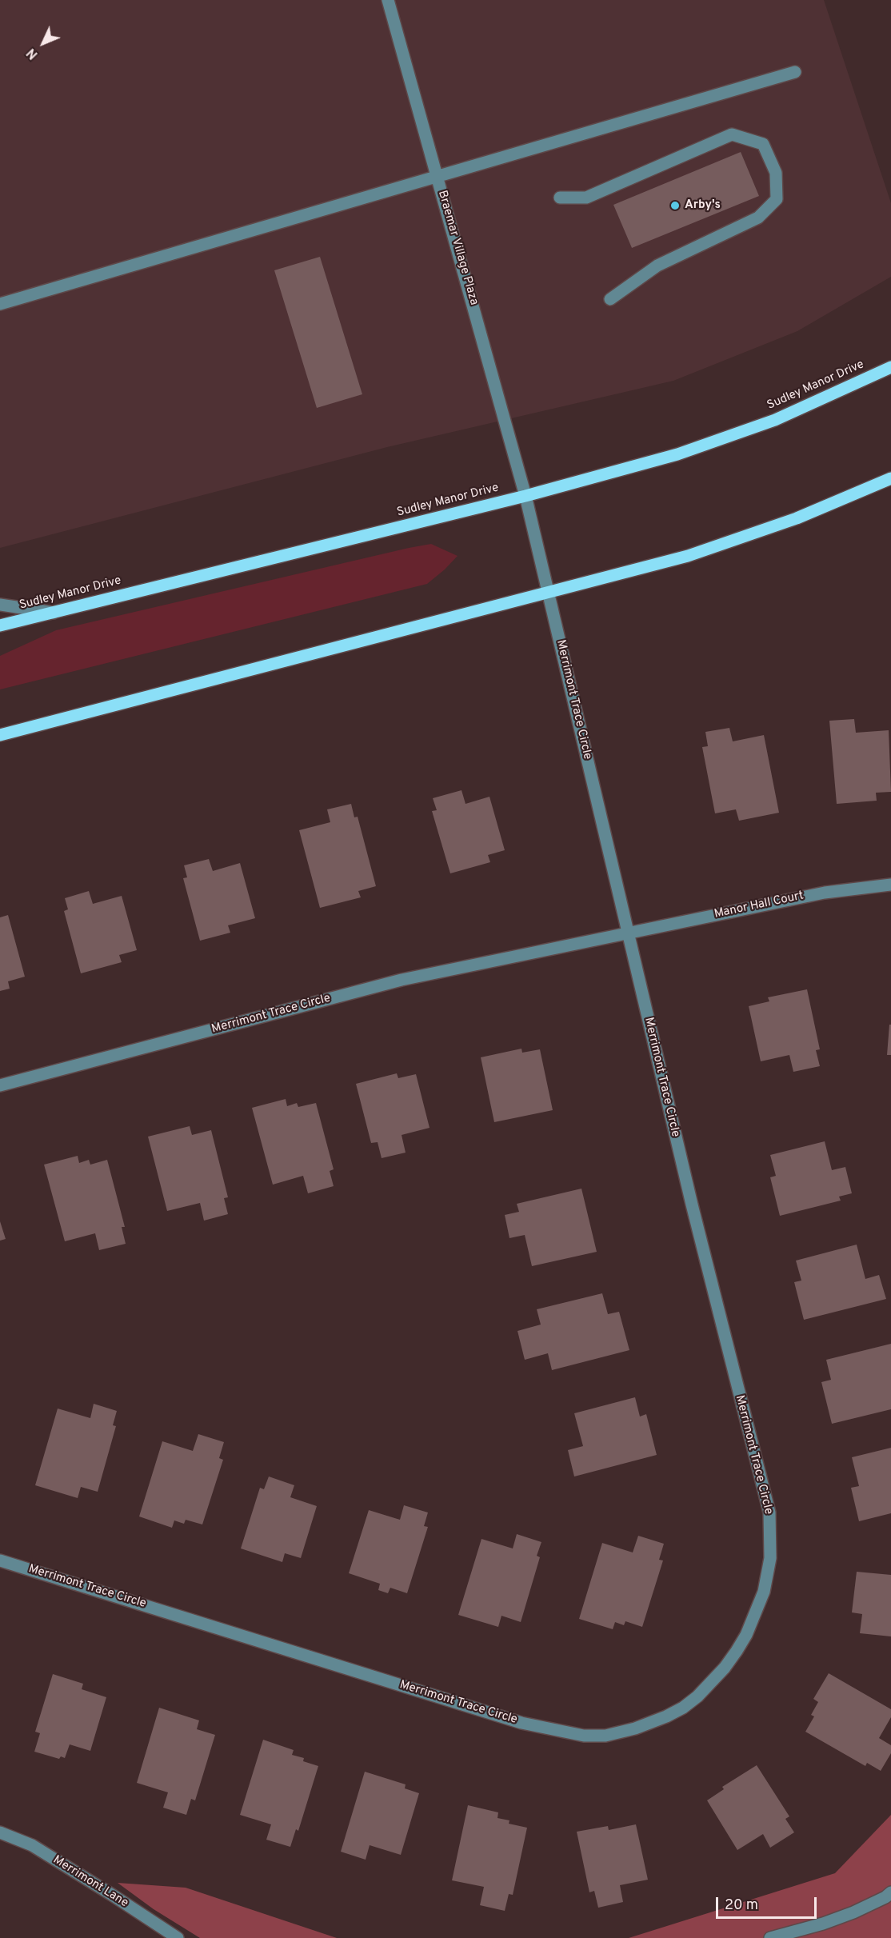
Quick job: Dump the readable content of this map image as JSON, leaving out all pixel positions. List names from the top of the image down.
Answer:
{
  "streets": {
    "main road": ["Sudley Manor Drive"],
    "street": [
      "Braemar Village Plaza",
      "Merrimont Trace Circle",
      "Manor Hall Court",
      "Merrimont Lane"
    ]
  },
  "crossings": [
    ["Braemar Village Plaza", "Sudley Manor Drive"],
    ["Braemar Village Plaza", "Merrimont Trace Circle"],
    ["Sudley Manor Drive", "Merrimont Trace Circle"],
    ["Merrimont Trace Circle", "Manor Hall Court"]
  ],
  "places": ["Arby's"],
  "scale_bar": "20 m",
  "north": "bottom left"
}
